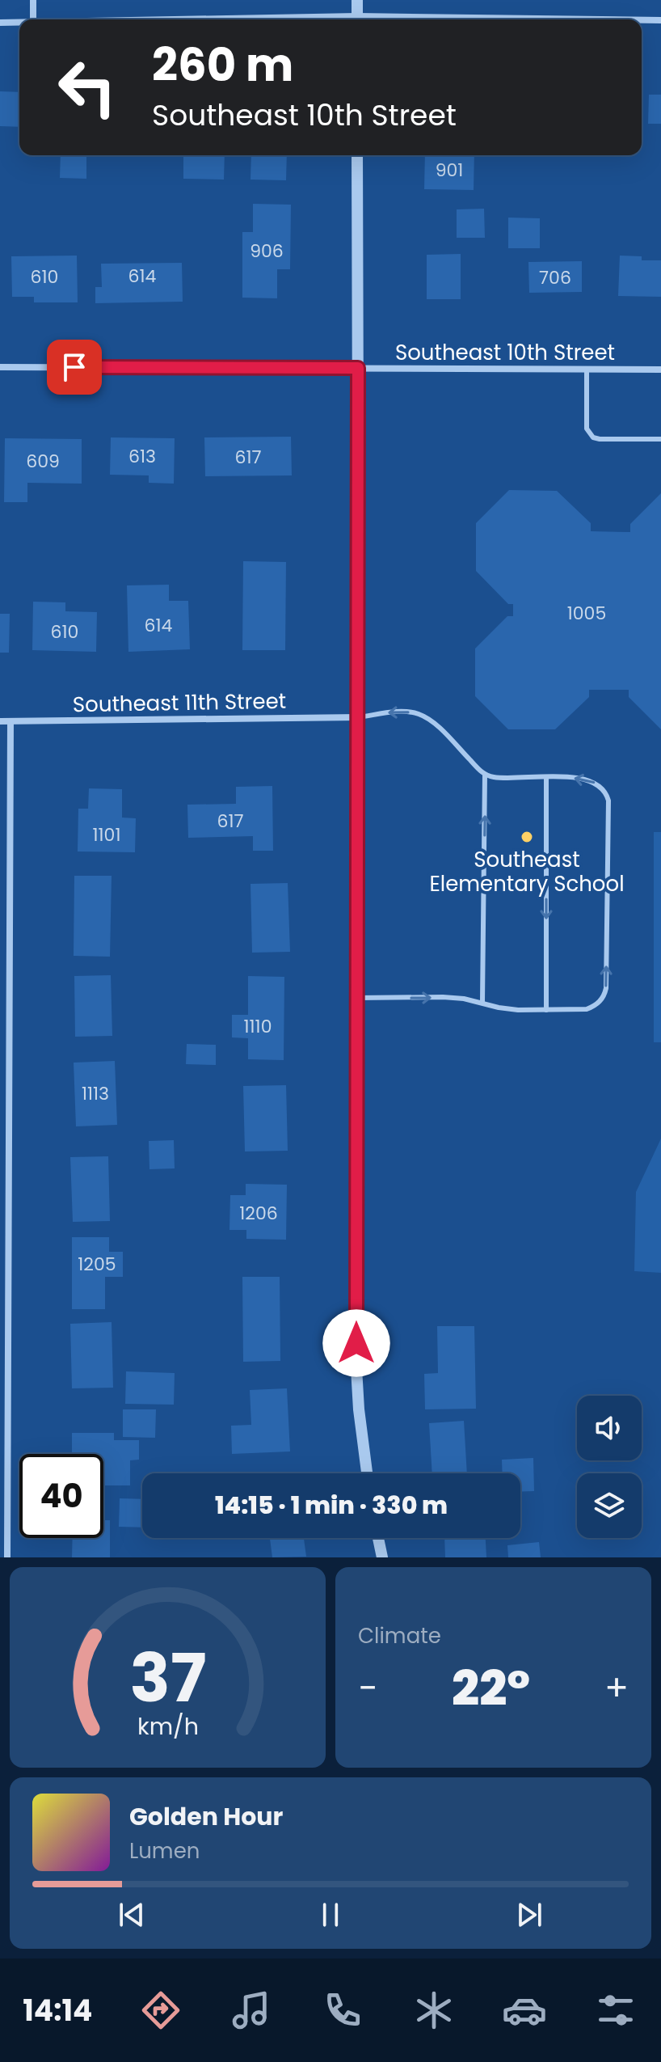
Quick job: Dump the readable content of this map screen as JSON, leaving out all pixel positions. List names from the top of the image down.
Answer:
{
  "streets": {
    "street": ["Southeast 10th Street", "Southeast 11th Street"]
  },
  "places": ["Southeast Elementary School"],
  "house_numbers": [
    "901",
    "906",
    "614",
    "610",
    "706",
    "613",
    "617",
    "609",
    "1005",
    "614",
    "610",
    "617",
    "1101",
    "1110",
    "1113",
    "1206",
    "1205"
  ],
  "page": {
    "turn": ["260 m", "Southeast 10th Street"],
    "limit": "40",
    "trip": "14:15 · 1 min · 330 m",
    "tile": "Climate",
    "heat": ["−", "22°", "+"],
    "song": ["Golden Hour", "Lumen"],
    "tabs": "14:14",
    "gauge": ["37", "km/h"]
  }
}
